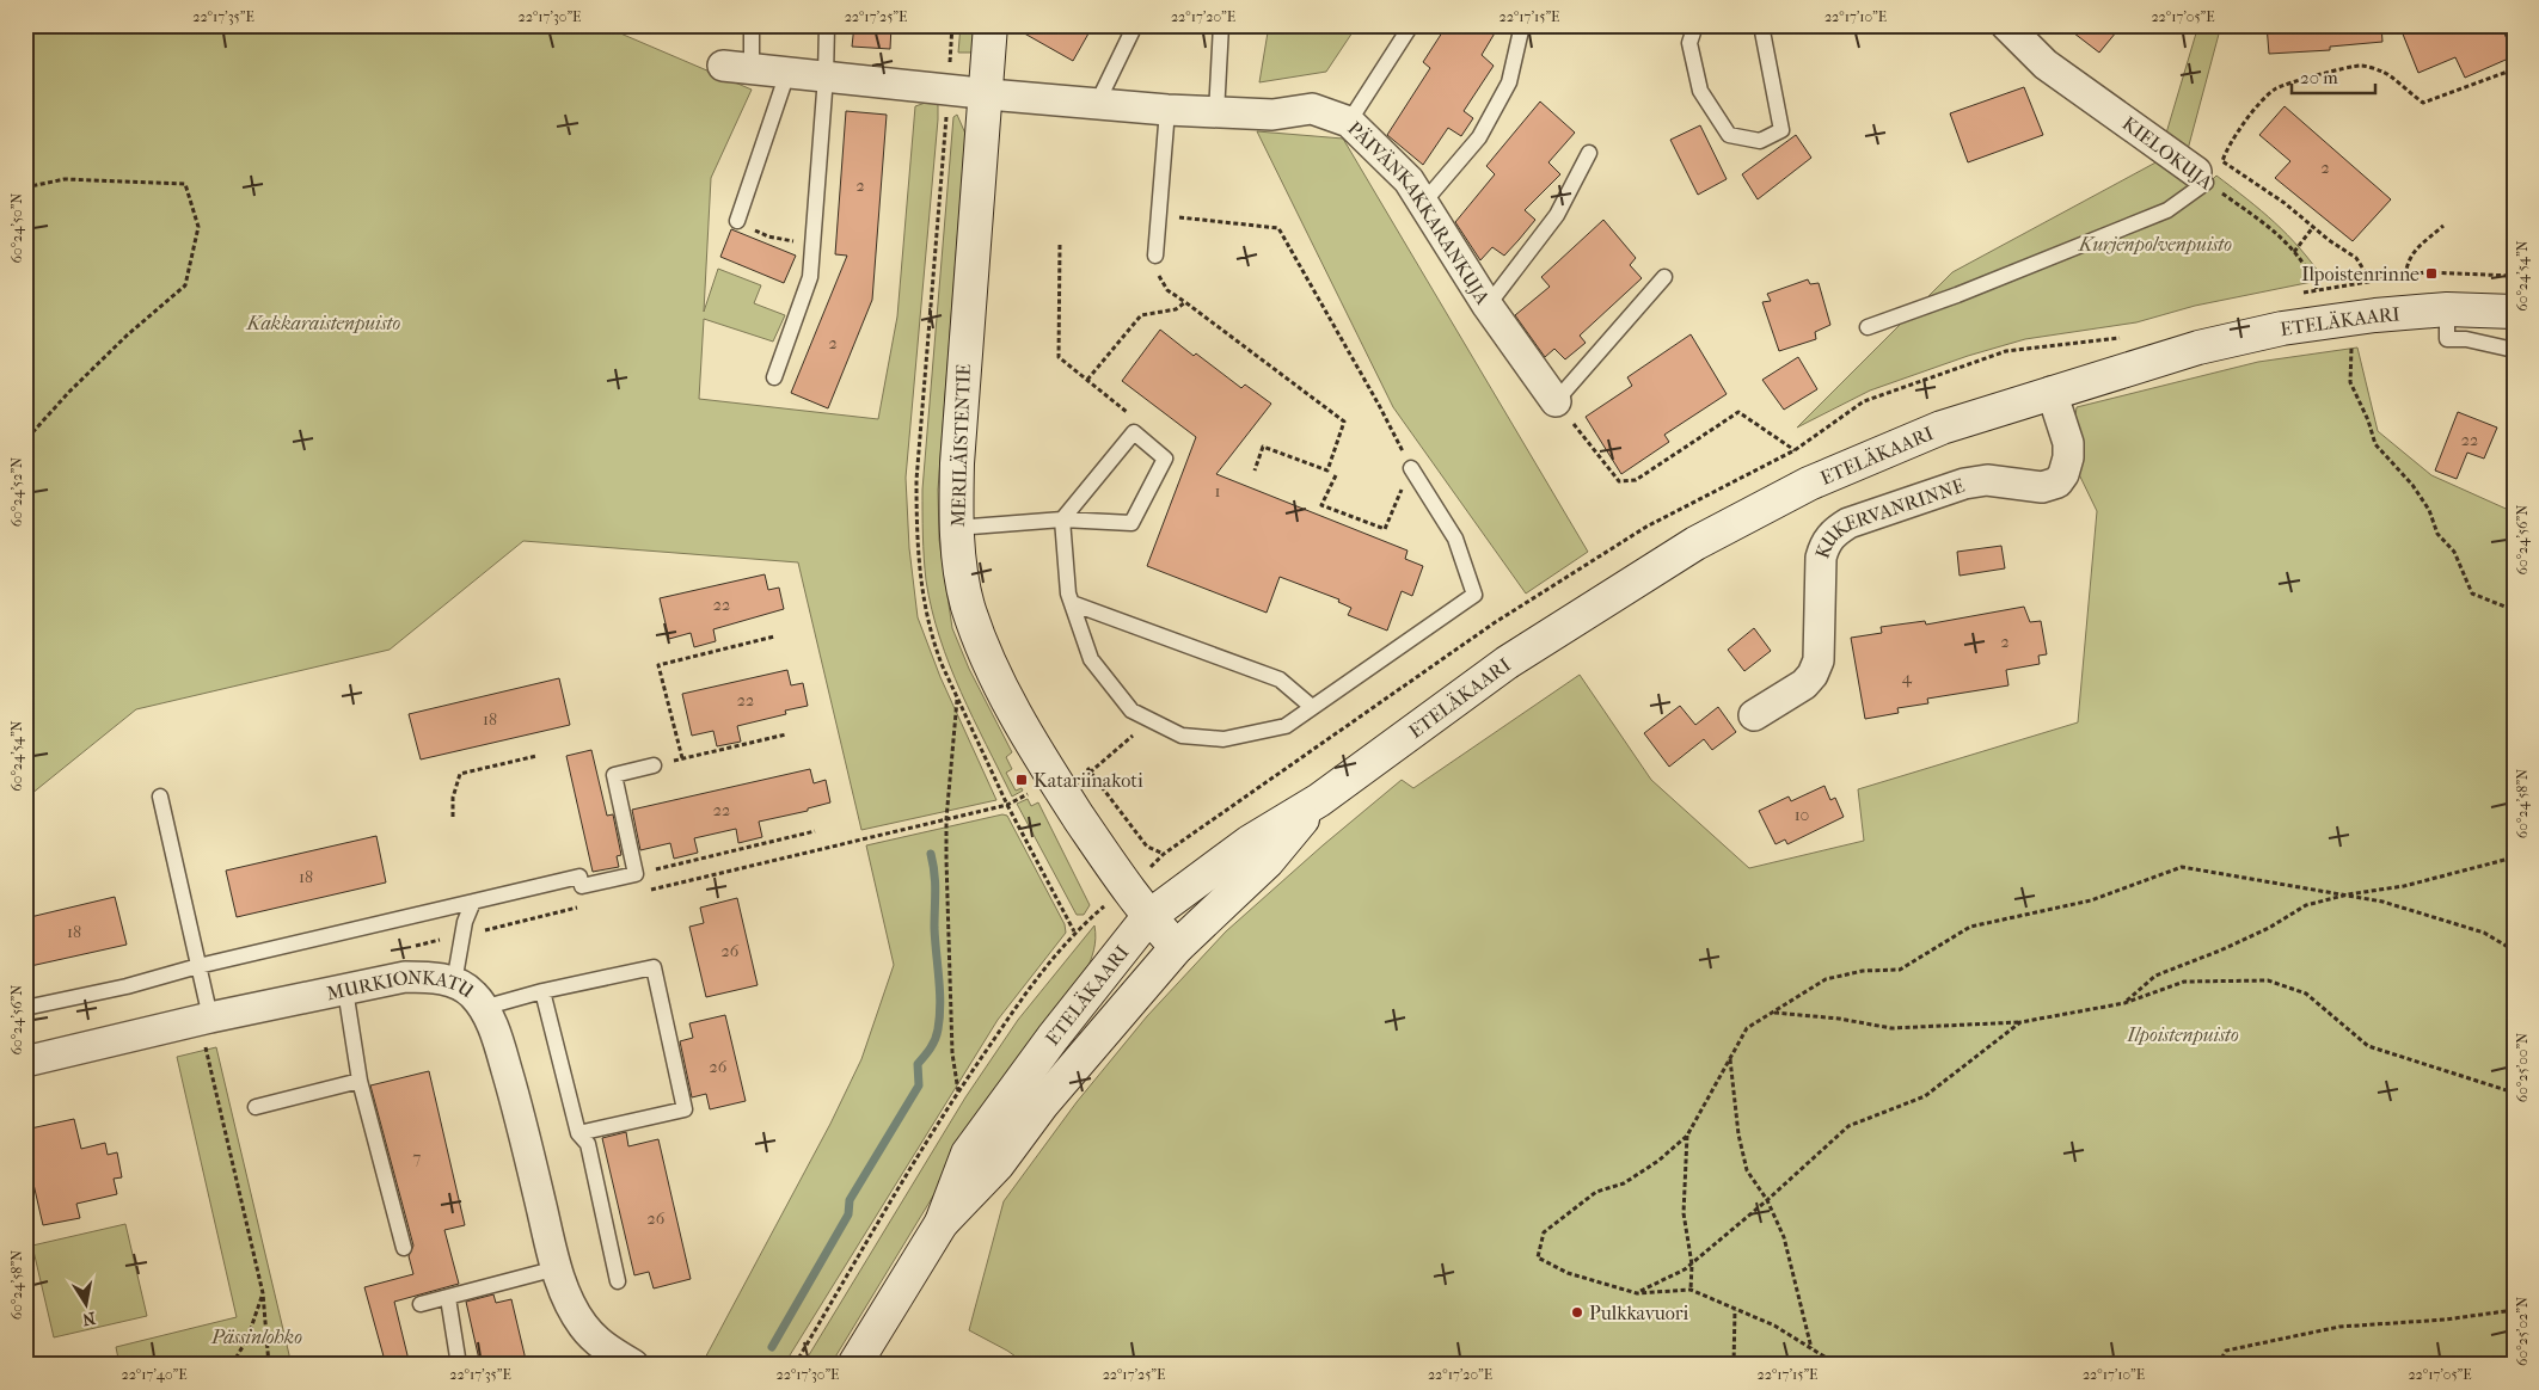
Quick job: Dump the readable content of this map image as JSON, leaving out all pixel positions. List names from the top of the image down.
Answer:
{
  "streets": {
    "main road": ["ETELÄKAARI", "MERILÄISTENTIE"],
    "street": [
      "KIELOKUJA",
      "PÄIVÄNKAKKARANKUJA",
      "KUKERVANRINNE",
      "MURKIONKATU"
    ]
  },
  "crossings": [
    ["PÄIVÄNKAKKARANKUJA", "MERILÄISTENTIE"],
    ["ETELÄKAARI", "MERILÄISTENTIE"],
    ["ETELÄKAARI", "KUKERVANRINNE"]
  ],
  "parks": [
    "Kurjenpolvenpuisto",
    "Kakkaraistenpuisto",
    "Ilpoistenpuisto",
    "Pässinlohko"
  ],
  "places": {
    "transit": ["Ilpoistenrinne", "Katariinakoti"],
    "other": ["Pulkkavuori"]
  },
  "house_numbers": [
    "2",
    "2",
    "2",
    "22",
    "1",
    "22",
    "2",
    "4",
    "22",
    "18",
    "22",
    "10",
    "18",
    "18",
    "26",
    "26",
    "7",
    "26"
  ],
  "scale_bar": "20 m",
  "north": "bottom",
  "coordinates": [
    "22°17'35\"E",
    "22°17'30\"E",
    "22°17'25\"E",
    "22°17'20\"E",
    "22°17'15\"E",
    "22°17'10\"E",
    "22°17'05\"E",
    "60°24'50\"N",
    "60°24'54\"N",
    "60°24'52\"N",
    "60°24'56\"N",
    "60°24'58\"N",
    "60°25'00\"N",
    "60°25'02\"N",
    "22°17'40\"E"
  ]
}
